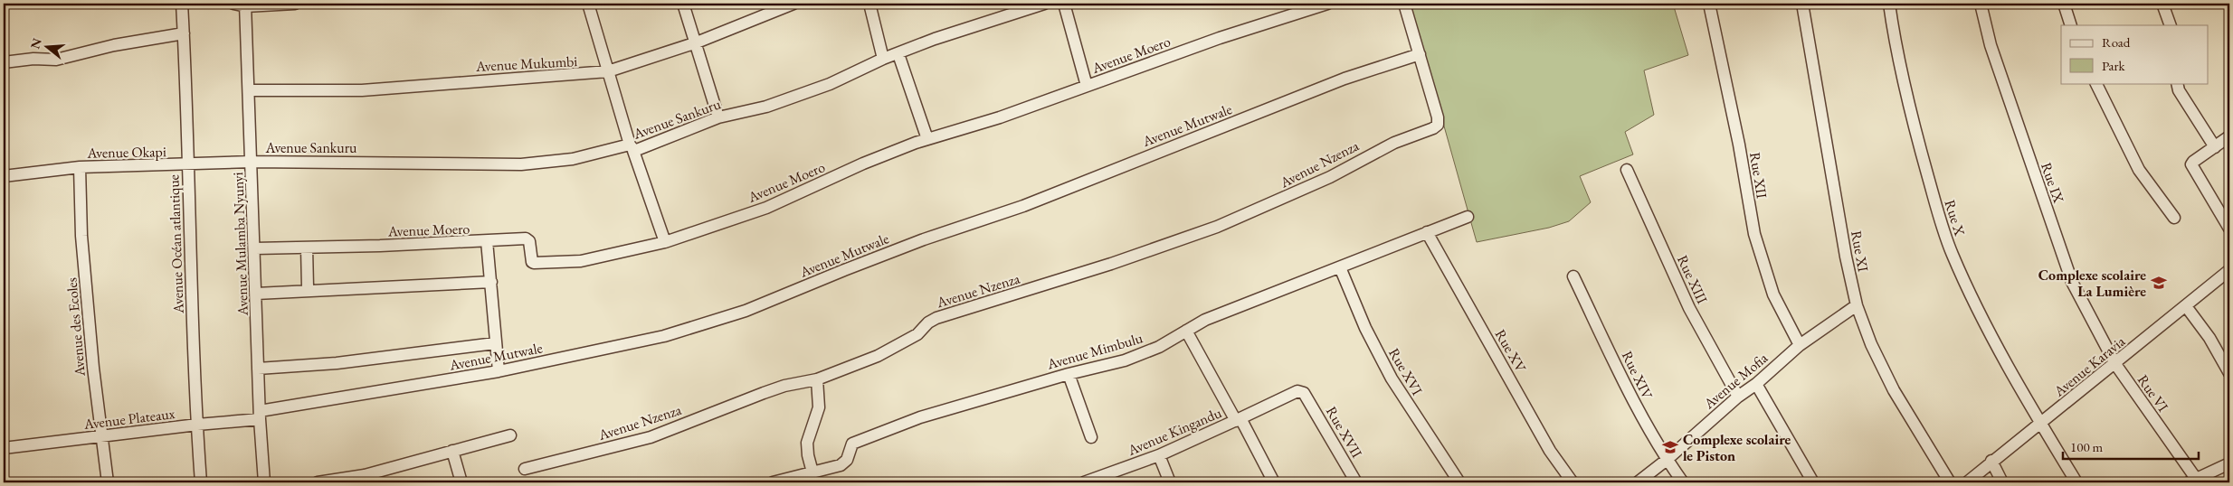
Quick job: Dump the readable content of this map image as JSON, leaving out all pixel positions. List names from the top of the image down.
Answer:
{
  "streets": {
    "street": [
      "Avenue Moero",
      "Avenue Mukumbi",
      "Avenue Sankuru",
      "Avenue Mutwale",
      "Avenue Okapi",
      "Avenue Nzenza",
      "Rue XII",
      "Rue IX",
      "Rue X",
      "Avenue Océan atlantique",
      "Avenue Mulamba Nyunyi",
      "Rue XI",
      "Rue XIII",
      "Avenue des Ecoles",
      "Avenue Mimbulu",
      "Rue XV",
      "Avenue Karavia",
      "Rue XVI",
      "Rue XIV",
      "Avenue Mofia",
      "Rue VI",
      "Avenue Plateaux",
      "Avenue Kingandu",
      "Rue XVII"
    ]
  },
  "crossings": [
    ["Avenue Moero", "Avenue Mulamba Nyunyi"],
    ["Avenue Mukumbi", "Avenue Mulamba Nyunyi"],
    ["Avenue Sankuru", "Avenue Okapi"],
    ["Avenue Sankuru", "Avenue Mulamba Nyunyi"],
    ["Avenue Mutwale", "Avenue Nzenza"],
    ["Avenue Mutwale", "Avenue Mulamba Nyunyi"],
    ["Avenue Mutwale", "Avenue Plateaux"],
    ["Avenue Okapi", "Avenue Océan atlantique"],
    ["Avenue Okapi", "Avenue Mulamba Nyunyi"],
    ["Avenue Okapi", "Avenue des Ecoles"],
    ["Rue XII", "Avenue Mofia"],
    ["Rue IX", "Avenue Karavia"],
    ["Rue IX", "Rue VI"],
    ["Rue X", "Avenue Karavia"],
    ["Avenue Océan atlantique", "Avenue Plateaux"],
    ["Avenue Mulamba Nyunyi", "Avenue Plateaux"],
    ["Rue XI", "Avenue Mofia"],
    ["Rue XIII", "Avenue Mofia"],
    ["Avenue des Ecoles", "Avenue Plateaux"],
    ["Avenue Mimbulu", "Rue XV"],
    ["Avenue Mimbulu", "Rue XVI"],
    ["Avenue Karavia", "Rue VI"],
    ["Rue XIV", "Avenue Mofia"],
    ["Avenue Kingandu", "Rue XVII"]
  ],
  "places": {
    "school or university": ["Complexe scolaire La Lumière", "Complexe scolaire le Piston"]
  },
  "legend": ["Road", "Park"],
  "scale_bar": "100 m",
  "north": "left"
}
